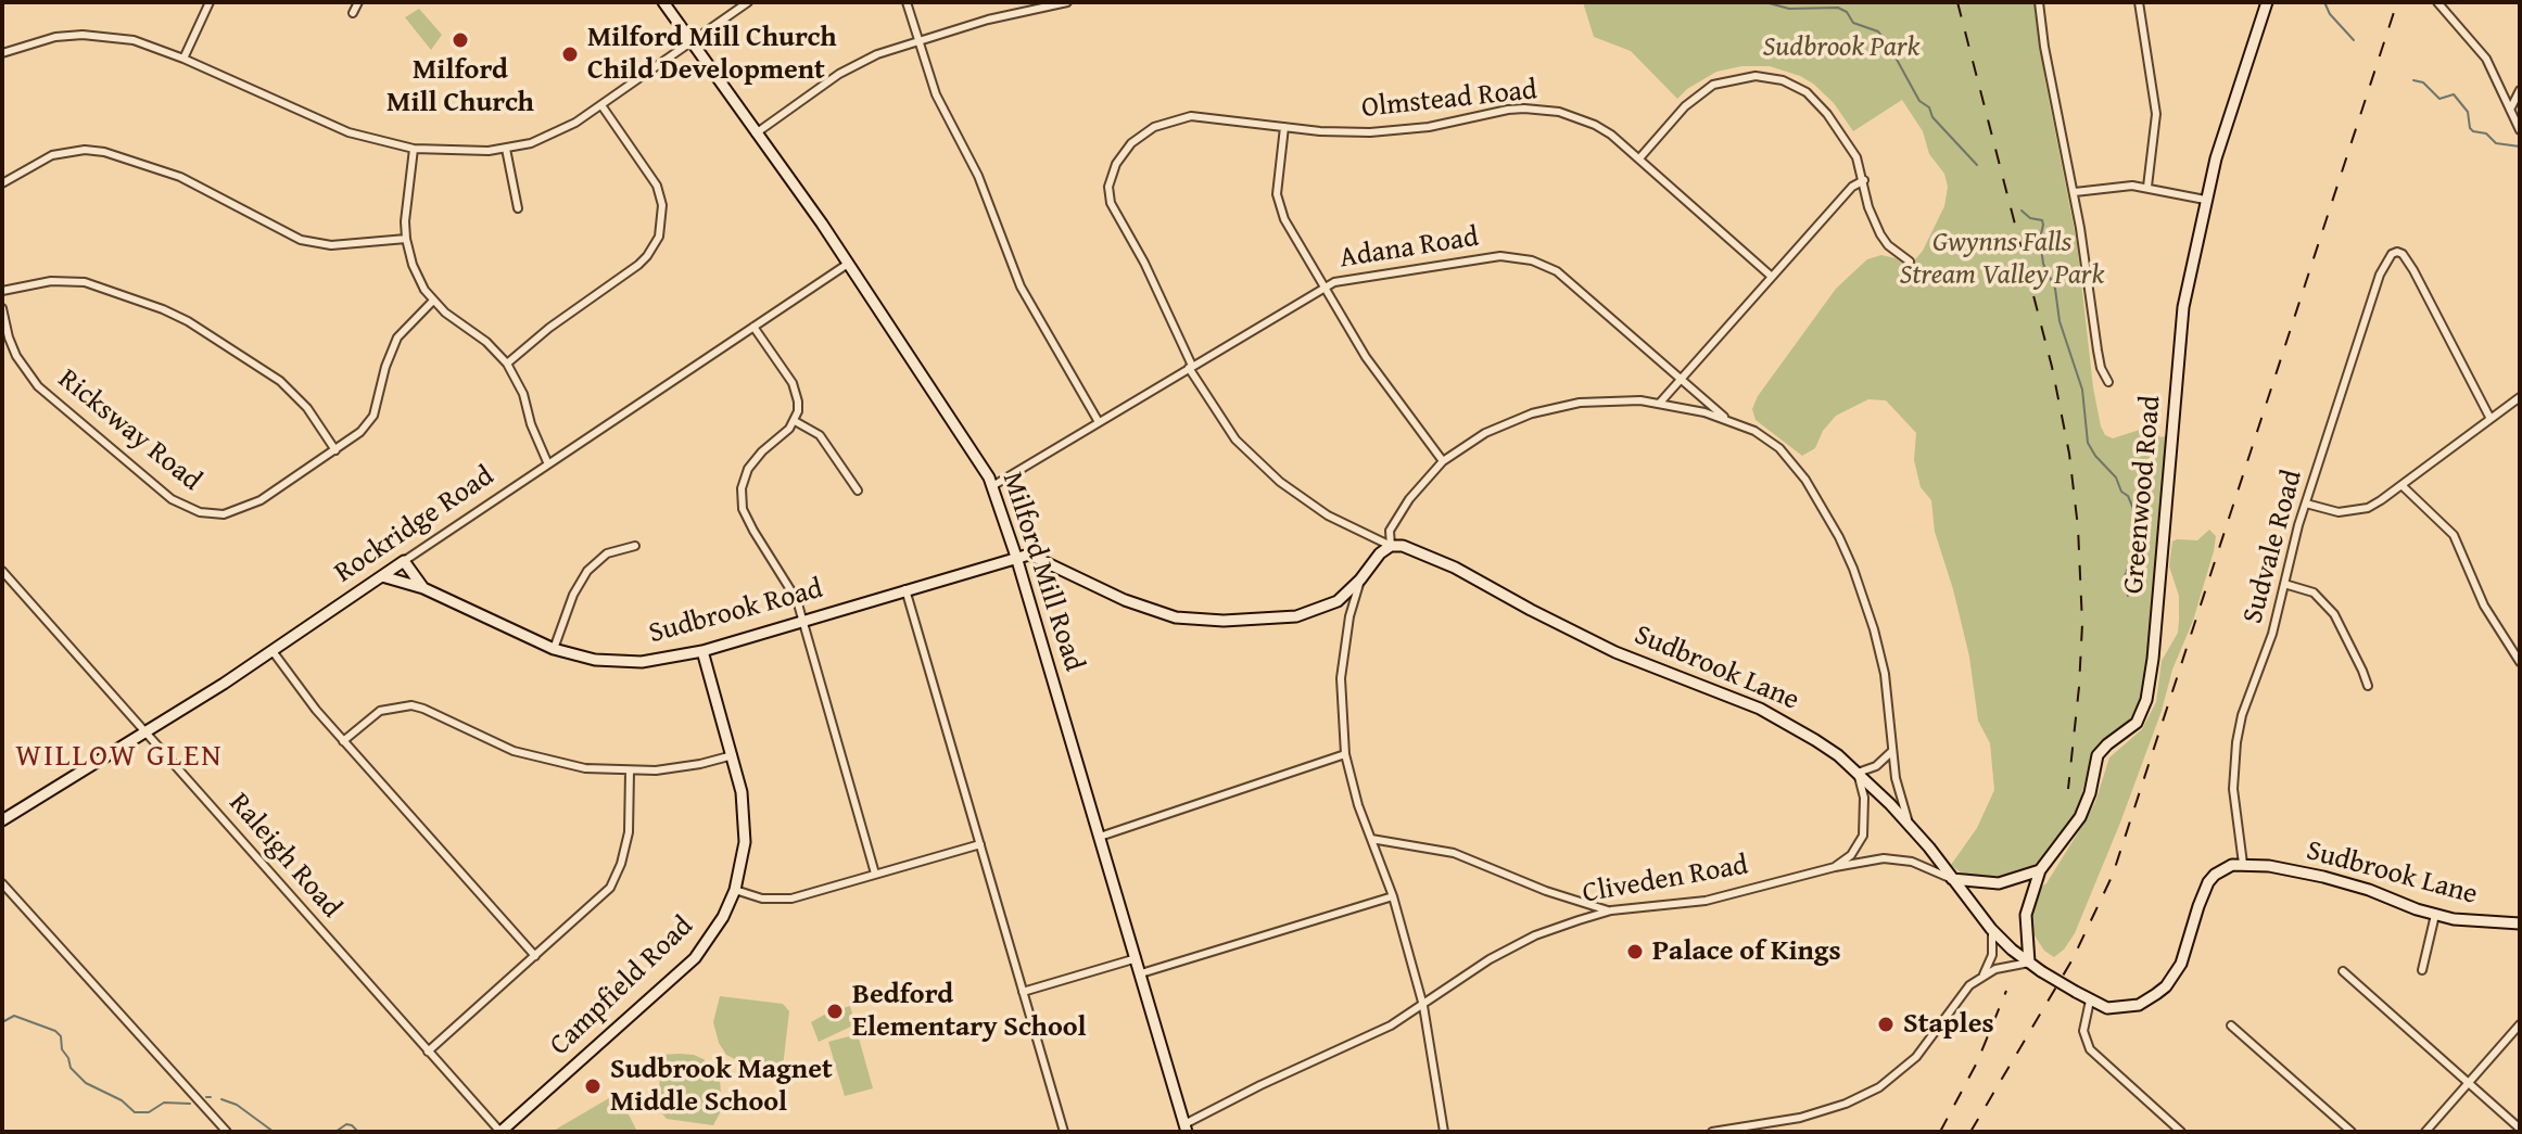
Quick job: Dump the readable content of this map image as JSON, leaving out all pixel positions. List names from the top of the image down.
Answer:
{
  "streets": {
    "street": [
      "Olmstead Road",
      "Adana Road",
      "Ricksway Road",
      "Greenwood Road",
      "Rockridge Road",
      "Sudvale Road",
      "Milford Mill Road",
      "Sudbrook Road",
      "Sudbrook Lane",
      "Raleigh Road",
      "Cliveden Road",
      "Campfield Road"
    ]
  },
  "crossings": [
    ["Olmstead Road", "Adana Road"],
    ["Adana Road", "Milford Mill Road"],
    ["Greenwood Road", "Sudbrook Lane"],
    ["Greenwood Road", "Cliveden Road"],
    ["Rockridge Road", "Milford Mill Road"],
    ["Rockridge Road", "Sudbrook Road"],
    ["Rockridge Road", "Raleigh Road"],
    ["Sudvale Road", "Sudbrook Lane"],
    ["Milford Mill Road", "Sudbrook Road"],
    ["Milford Mill Road", "Cliveden Road"],
    ["Sudbrook Road", "Campfield Road"],
    ["Sudbrook Lane", "Cliveden Road"],
    ["Raleigh Road", "Campfield Road"]
  ],
  "districts": ["WILLOW GLEN"],
  "parks": ["Sudbrook Park", "Gwynns Falls Stream Valley Park"],
  "places": [
    "Milford Mill Church",
    "Milford Mill Church Child Development",
    "Palace of Kings",
    "Bedford Elementary School",
    "Staples",
    "Sudbrook Magnet Middle School"
  ]
}
